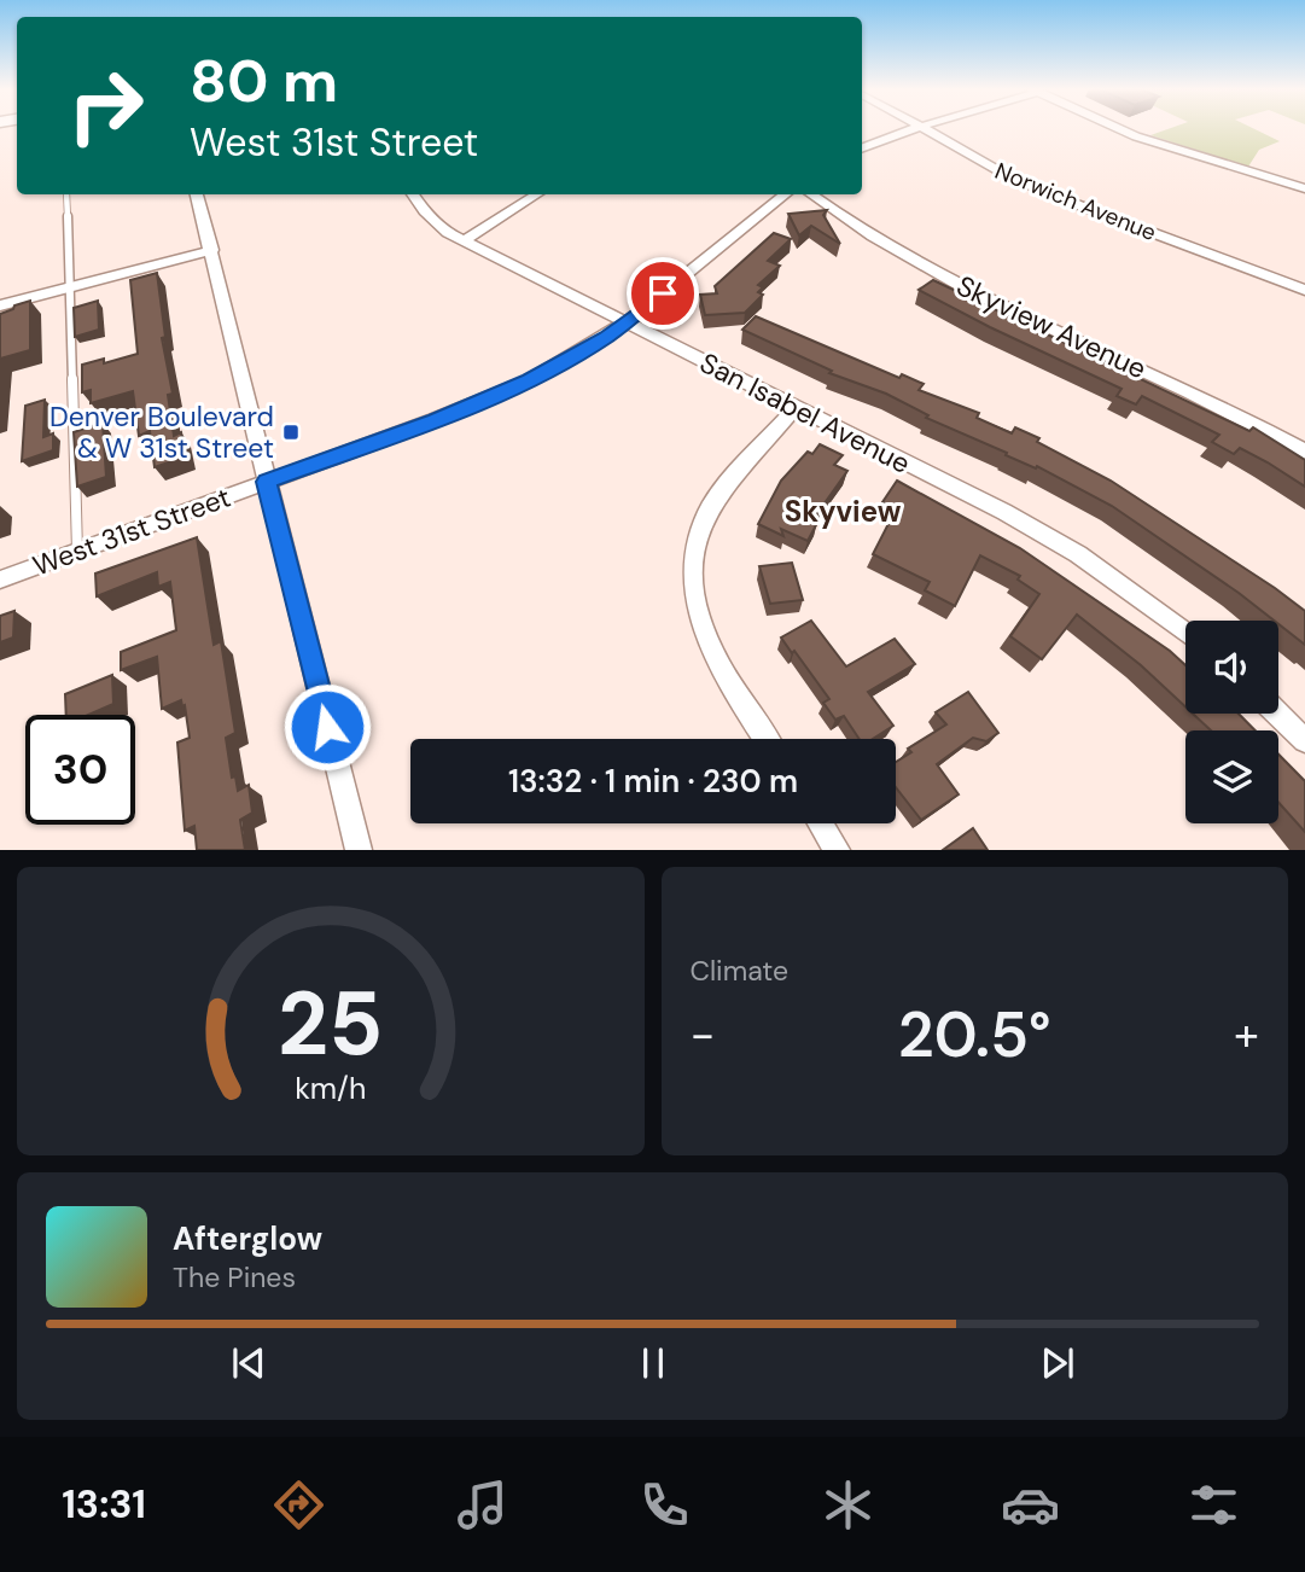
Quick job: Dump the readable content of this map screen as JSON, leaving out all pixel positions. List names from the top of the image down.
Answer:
{
  "streets": {
    "street": [
      "Norwich Avenue",
      "Skyview Avenue",
      "San Isabel Avenue",
      "West 31st Street"
    ]
  },
  "crossings": [
    ["San Isabel Avenue", "West 31st Street"]
  ],
  "districts": ["Skyview"],
  "places": {
    "transit": ["Denver Boulevard & W 31st Street"]
  },
  "page": {
    "turn": ["80 m", "West 31st Street"],
    "limit": "30",
    "trip": "13:32 · 1 min · 230 m",
    "tile": "Climate",
    "heat": ["−", "20.5°", "+"],
    "song": ["Afterglow", "The Pines"],
    "tabs": "13:31",
    "gauge": ["25", "km/h"]
  }
}
